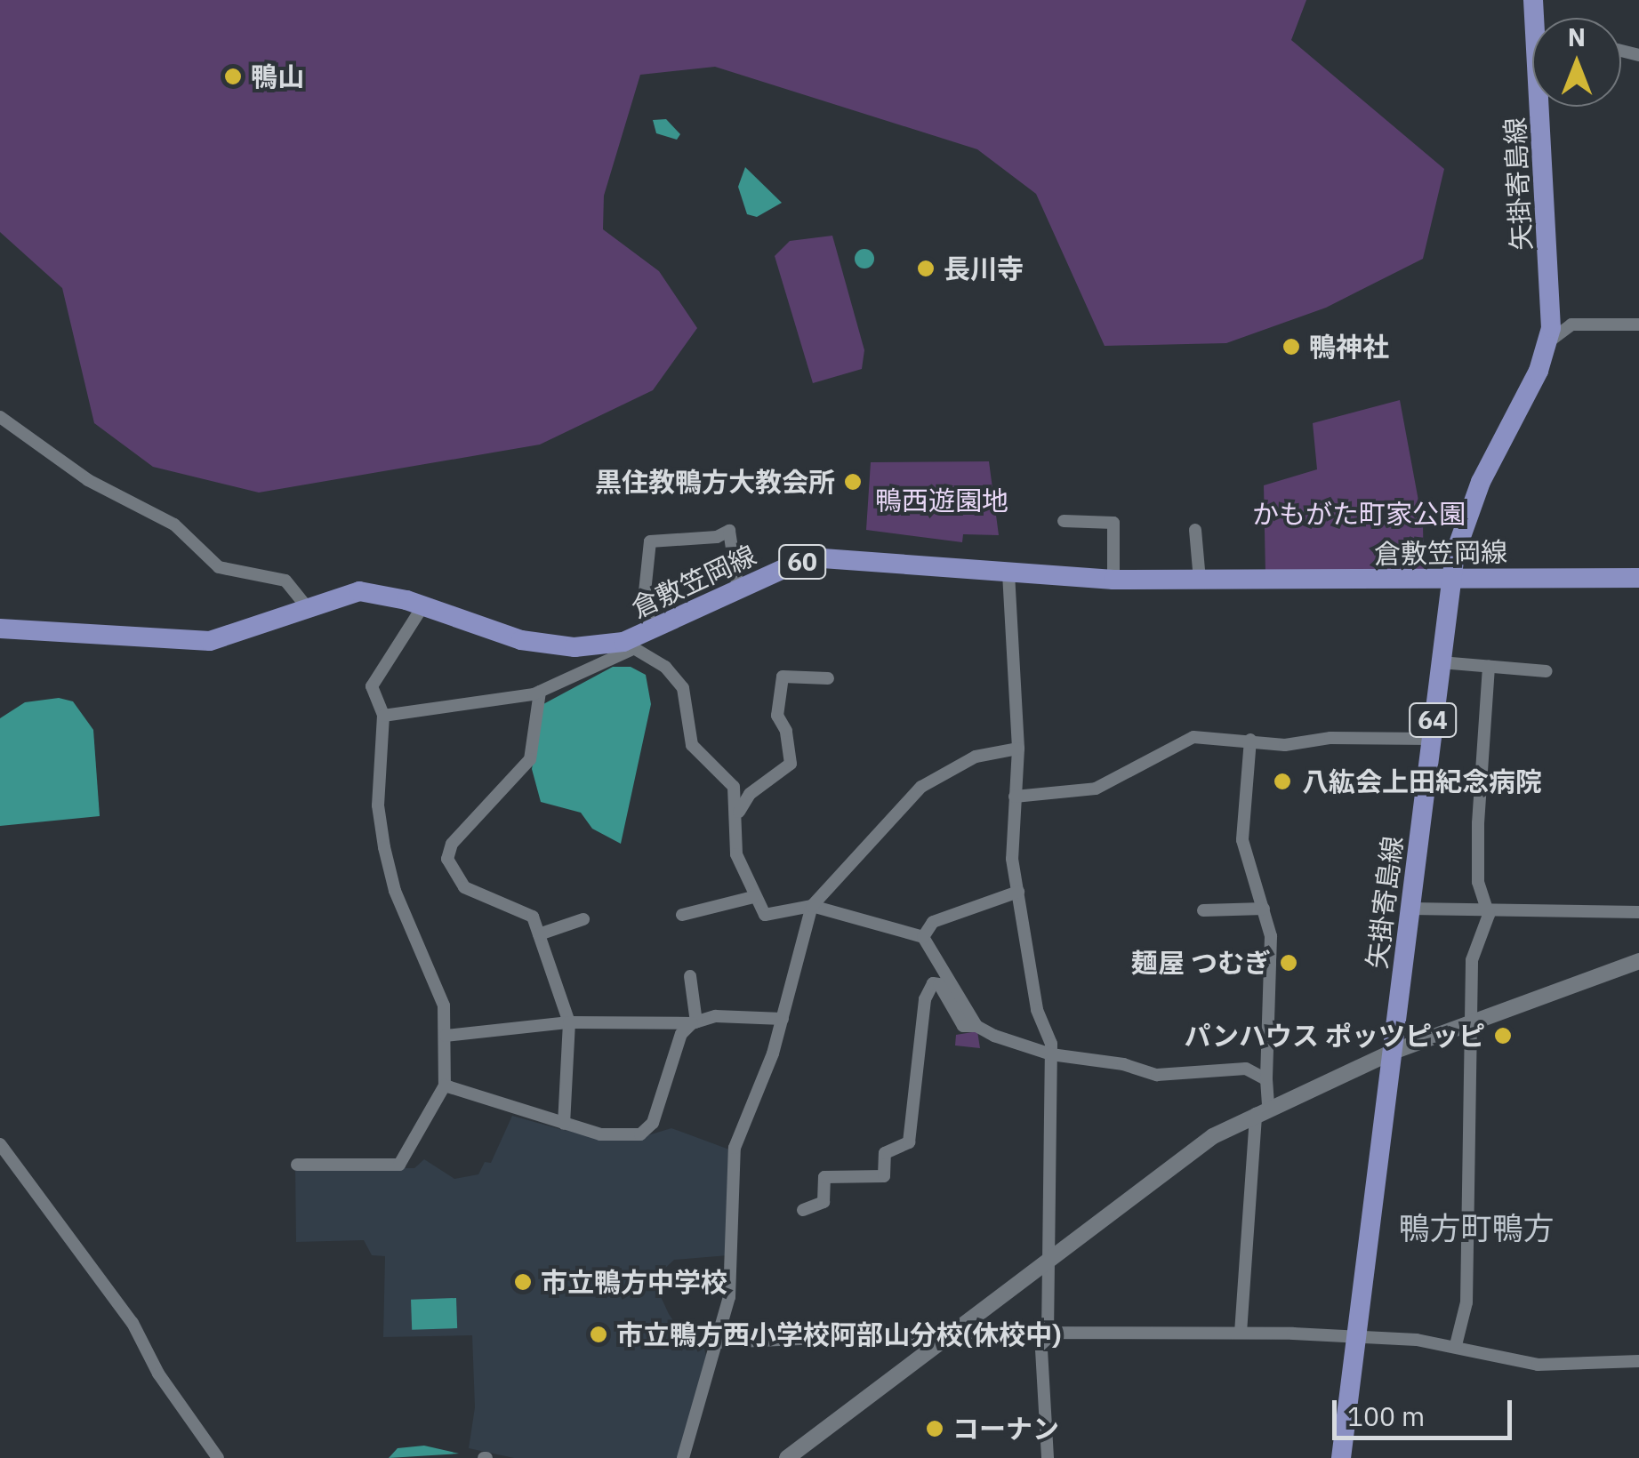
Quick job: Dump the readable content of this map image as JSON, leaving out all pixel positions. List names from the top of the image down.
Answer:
{
  "streets": {
    "main road": [
      "矢掛寄島線",
      "倉敷笠岡線",
      "60",
      "64"
    ]
  },
  "crossings": [
    ["矢掛寄島線", "倉敷笠岡線"]
  ],
  "districts": ["鴨方町鴨方"],
  "parks": ["鴨西遊園地", "かもがた町家公園"],
  "places": [
    "鴨山",
    "長川寺",
    "鴨神社",
    "黒住教鴨方大教会所",
    "八紘会上田紀念病院",
    "麺屋 つむぎ",
    "パンハウス ポッツピッピ",
    "市立鴨方中学校",
    "市立鴨方西小学校阿部山分校(休校中)",
    "コーナン"
  ],
  "scale_bar": "100 m",
  "north": "top"
}
